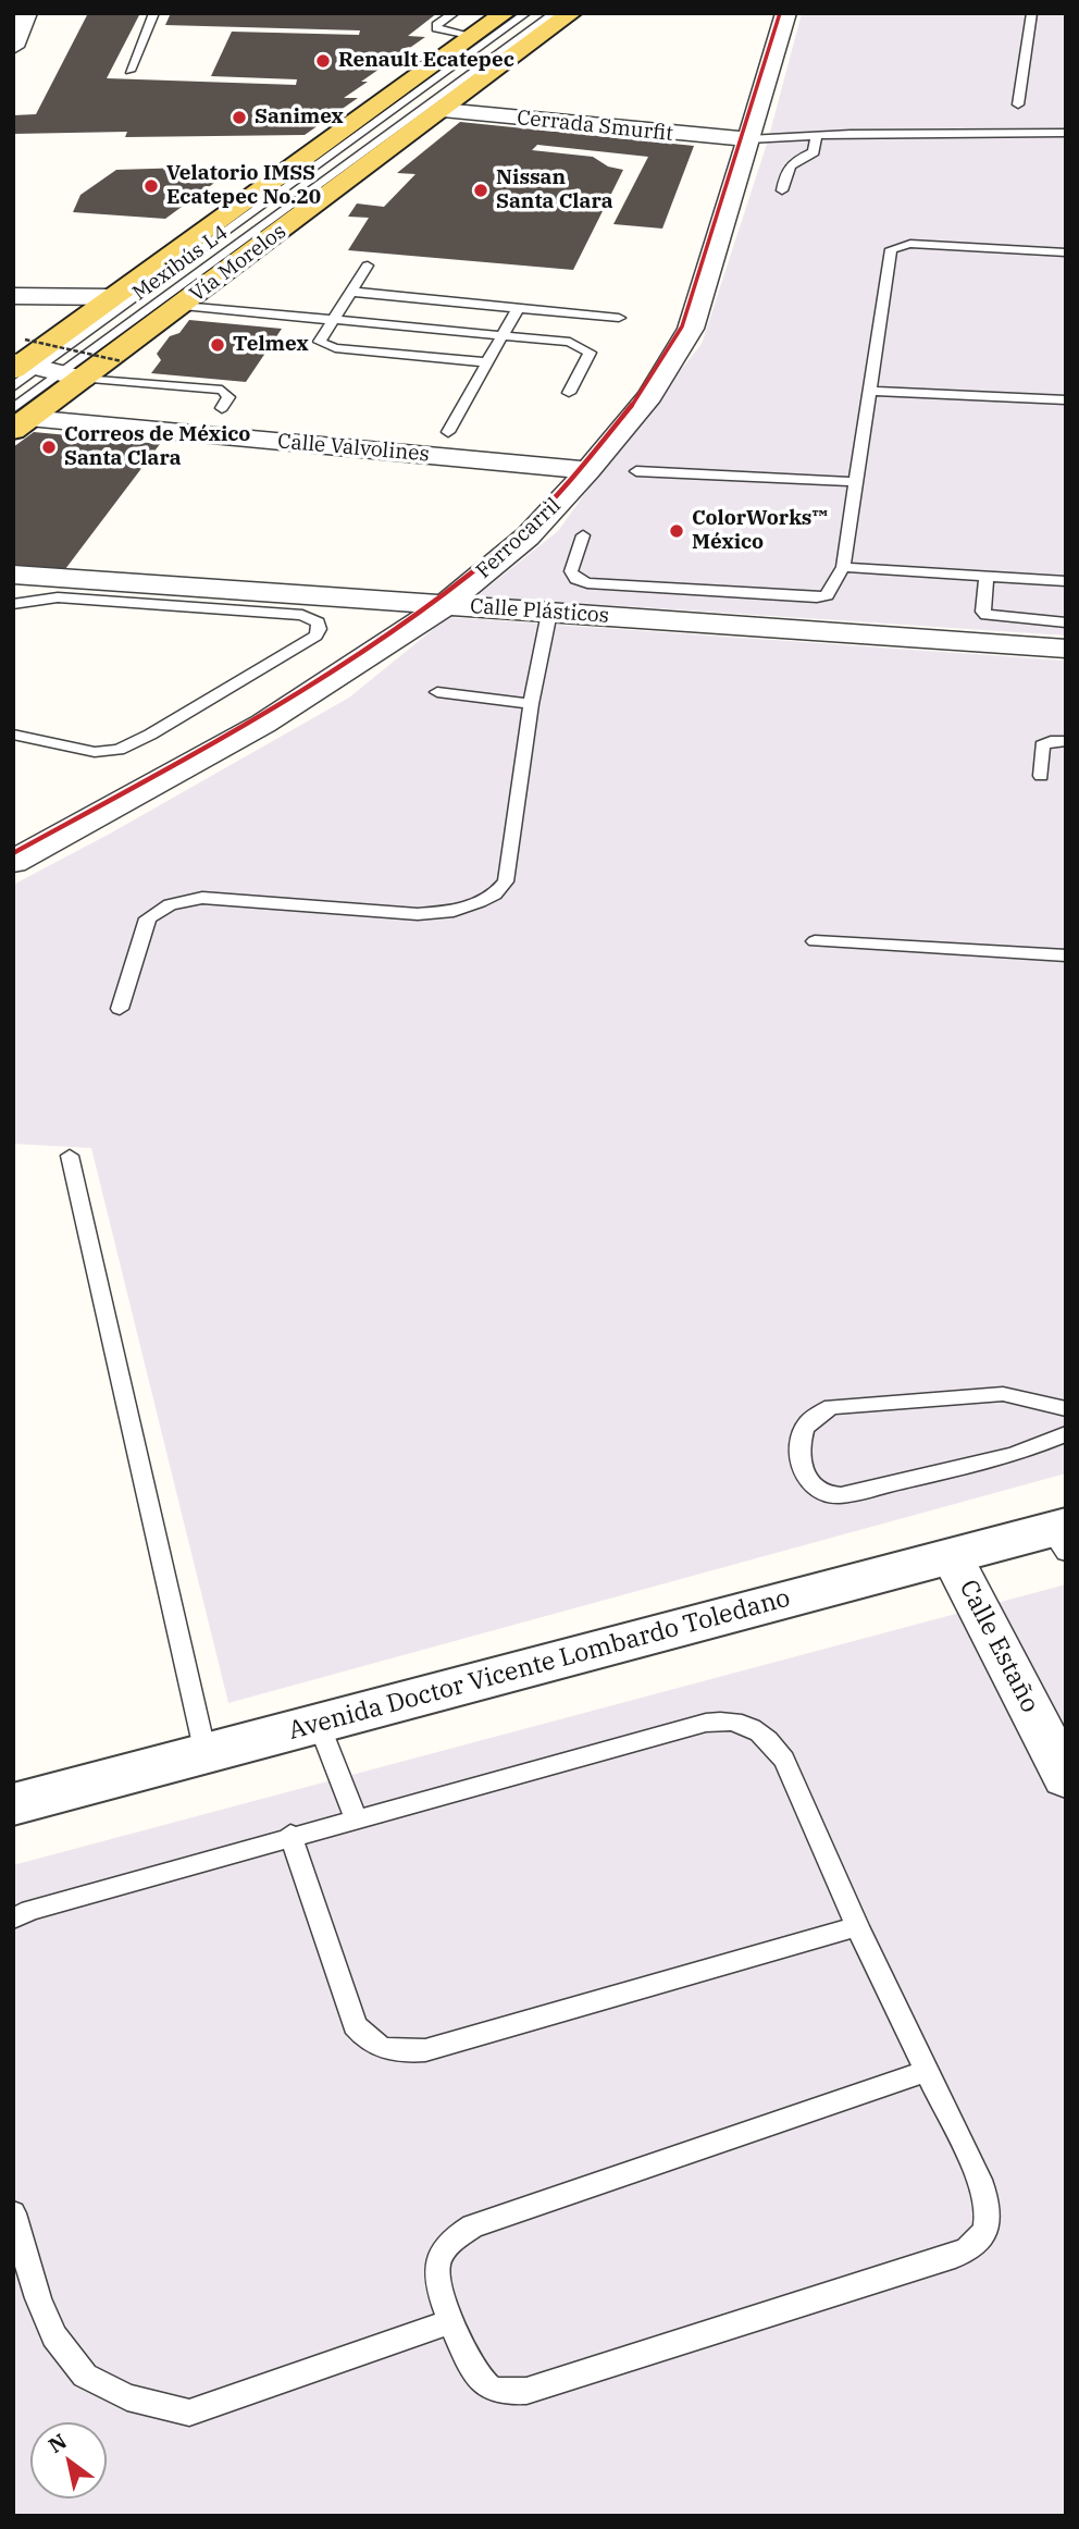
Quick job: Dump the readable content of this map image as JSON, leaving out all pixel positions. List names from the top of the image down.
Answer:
{
  "streets": {
    "main road": ["Vía Morelos"],
    "street": [
      "Cerrada Smurfit",
      "Calle Valvolines",
      "Ferrocarril",
      "Calle Plásticos",
      "Calle Estaño",
      "Avenida Doctor Vicente Lombardo Toledano"
    ],
    "lane": ["Mexibús L4"]
  },
  "crossings": [
    ["Cerrada Smurfit", "Vía Morelos"],
    ["Cerrada Smurfit", "Ferrocarril"],
    ["Mexibús L4", "Vía Morelos"],
    ["Vía Morelos", "Calle Valvolines"],
    ["Calle Valvolines", "Ferrocarril"],
    ["Ferrocarril", "Calle Plásticos"],
    ["Calle Estaño", "Avenida Doctor Vicente Lombardo Toledano"]
  ],
  "places": [
    "Renault Ecatepec",
    "Sanimex",
    "Velatorio IMSS Ecatepec No.20",
    "Nissan Santa Clara",
    "Telmex",
    "Correos de México Santa Clara",
    "ColorWorks™ México"
  ],
  "north": "top left"
}
